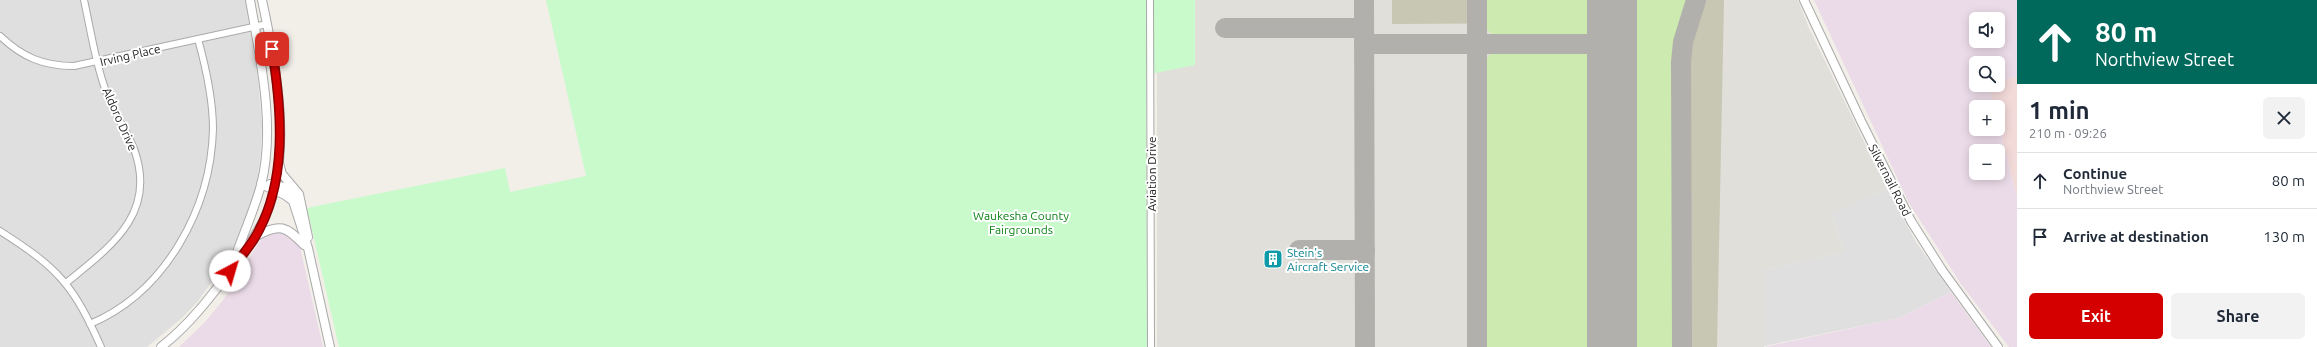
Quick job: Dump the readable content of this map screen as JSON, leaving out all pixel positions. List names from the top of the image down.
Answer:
{
  "streets": {
    "street": [
      "Irving Place",
      "Aldoro Drive",
      "Aviation Drive",
      "Silvernail Road"
    ]
  },
  "crossings": [
    ["Irving Place", "Aldoro Drive"]
  ],
  "parks": ["Waukesha County Fairgrounds"],
  "places": {
    "building": ["Stein's Aircraft Service"]
  },
  "page": {
    "turn": ["80 m", "Northview Street"],
    "map_buttons": ["+", "−"],
    "heading": ["1 min", "210 m · 09:26"],
    "list": [
      {
        "name": "Continue",
        "note": "Northview Street",
        "value": "80 m"
      },
      {
        "name": "Arrive at destination",
        "value": "130 m"
      }
    ],
    "buttons": ["Exit", "Share"]
  }
}
